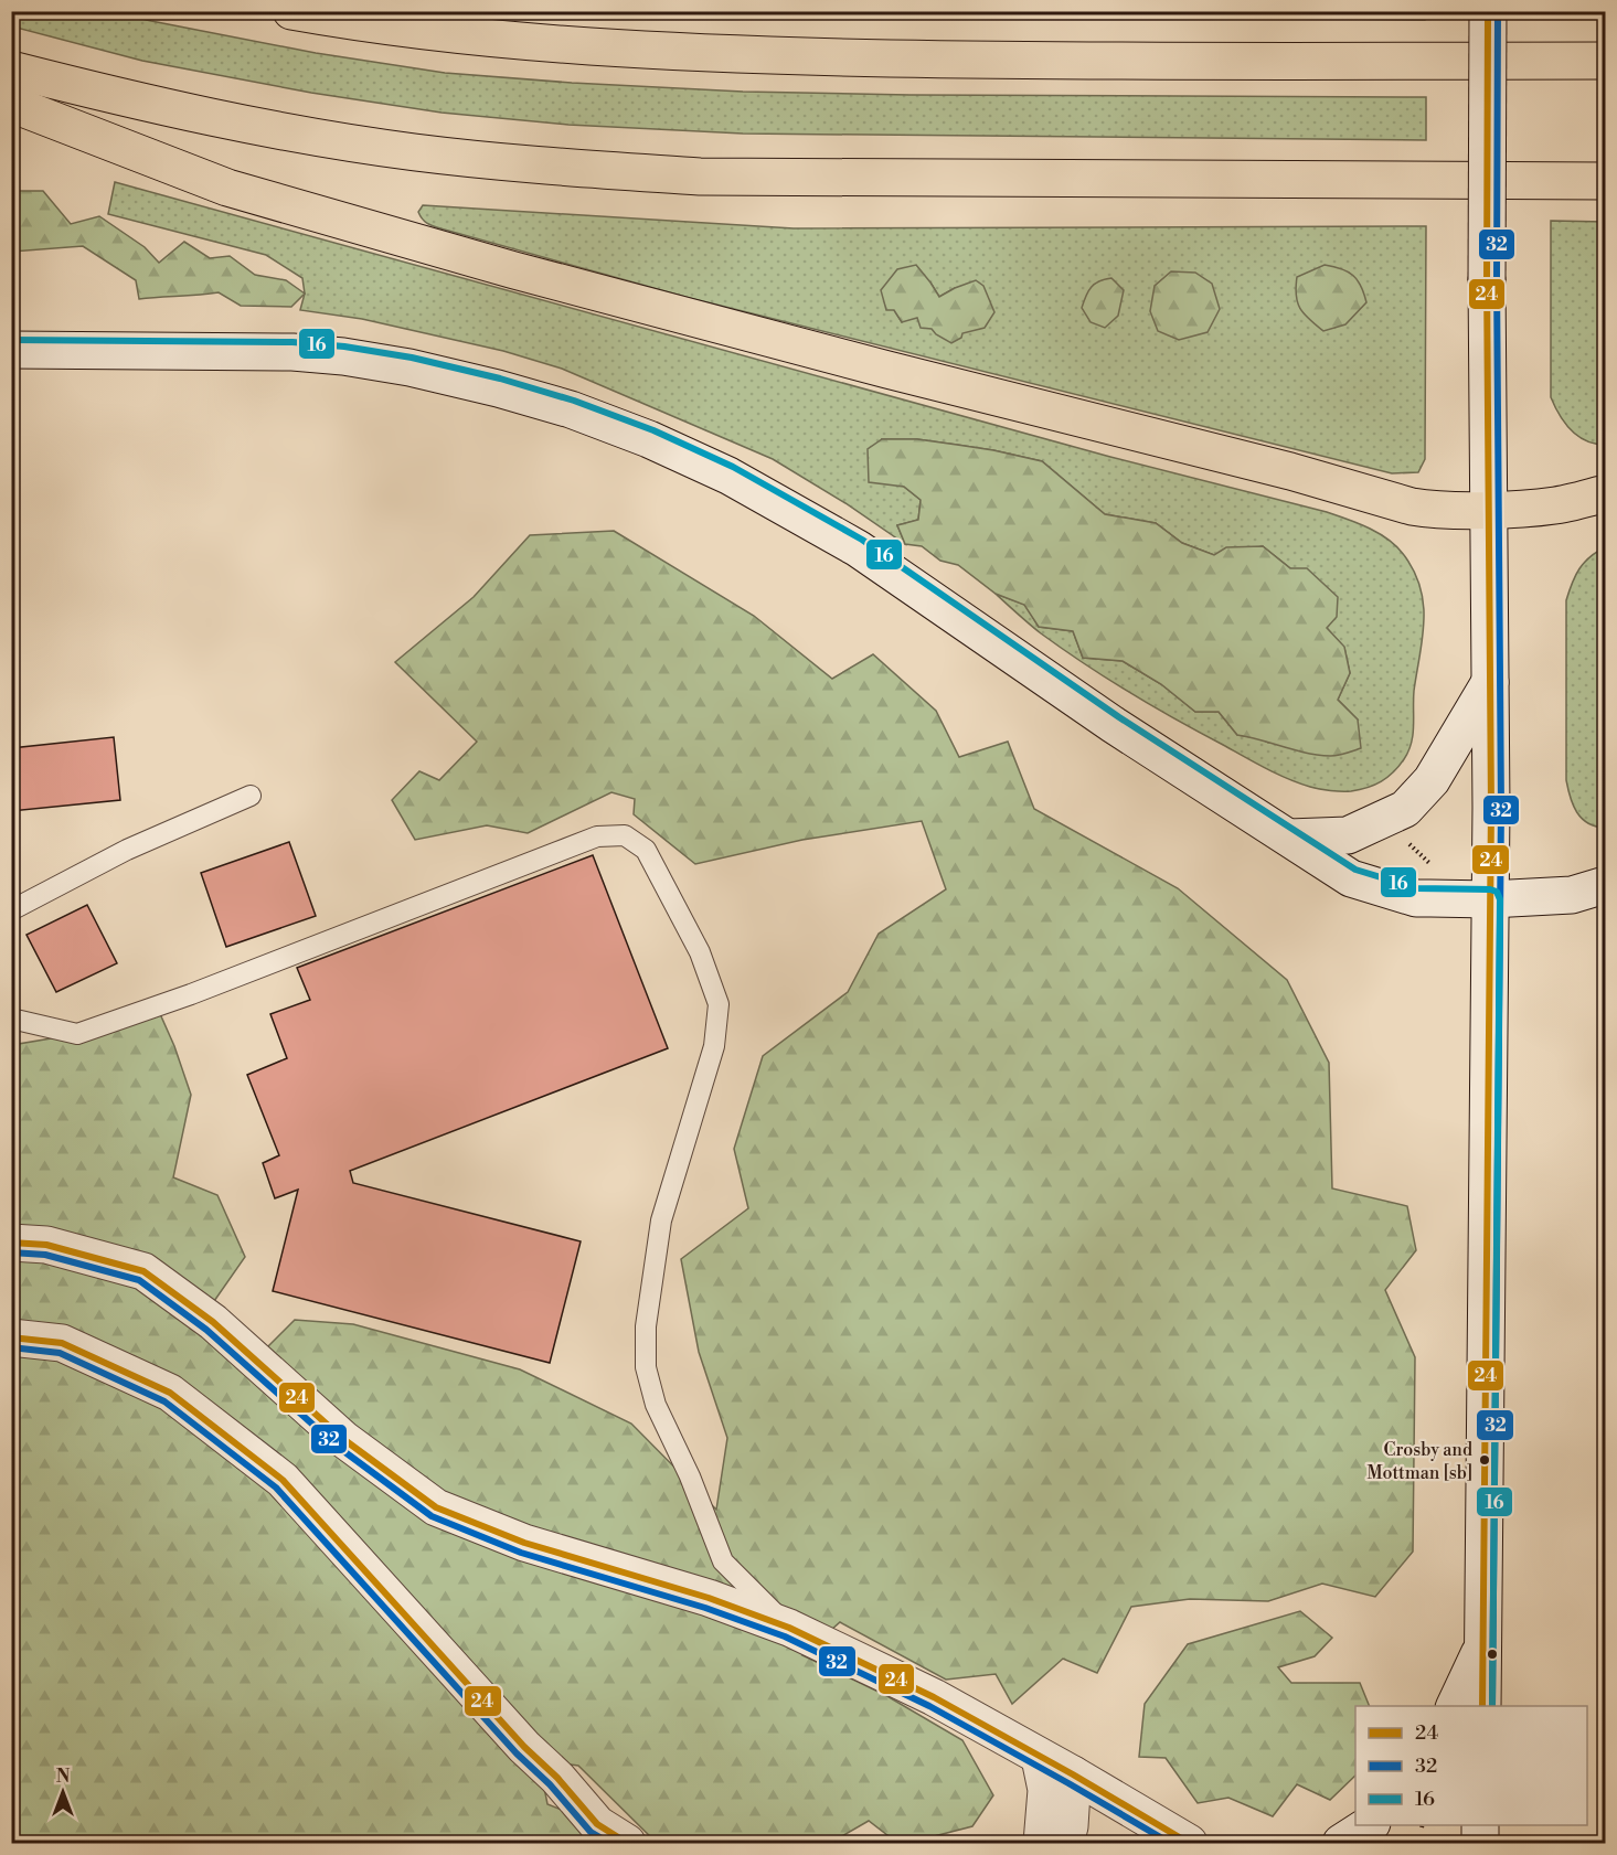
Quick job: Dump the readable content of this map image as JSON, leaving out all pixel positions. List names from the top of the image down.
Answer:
{
  "places": ["Crosby and Mottman [sb]"],
  "lines": ["transit line 24", "transit line 32", "transit line 16"],
  "legend": ["24", "32", "16"],
  "north": "top"
}
